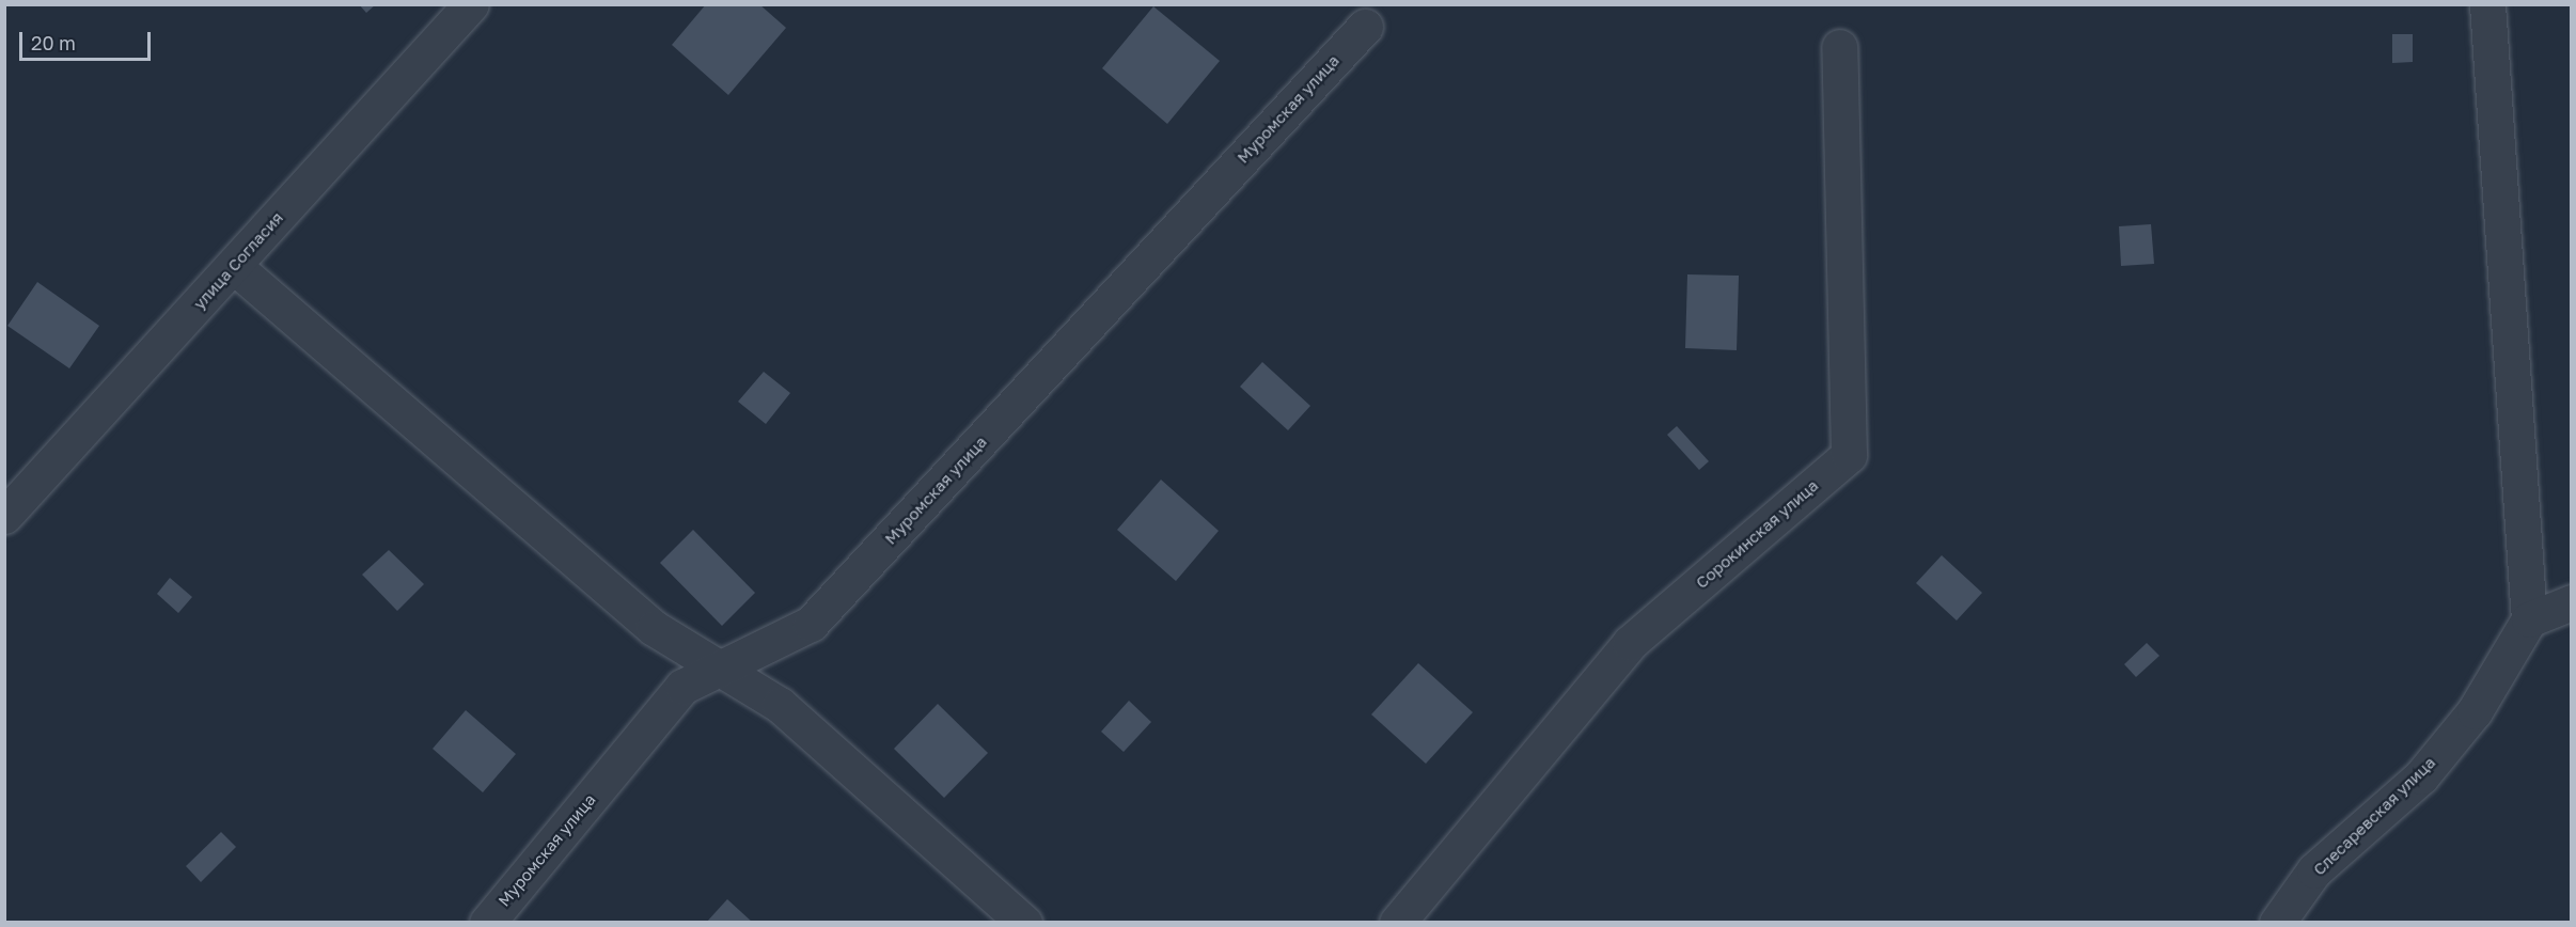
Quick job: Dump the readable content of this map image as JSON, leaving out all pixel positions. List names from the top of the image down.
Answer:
{
  "streets": {
    "street": [
      "Муромская улица",
      "улица Согласия",
      "Сорокинская улица",
      "Слесаревская улица"
    ]
  },
  "scale_bar": "20 m"
}
